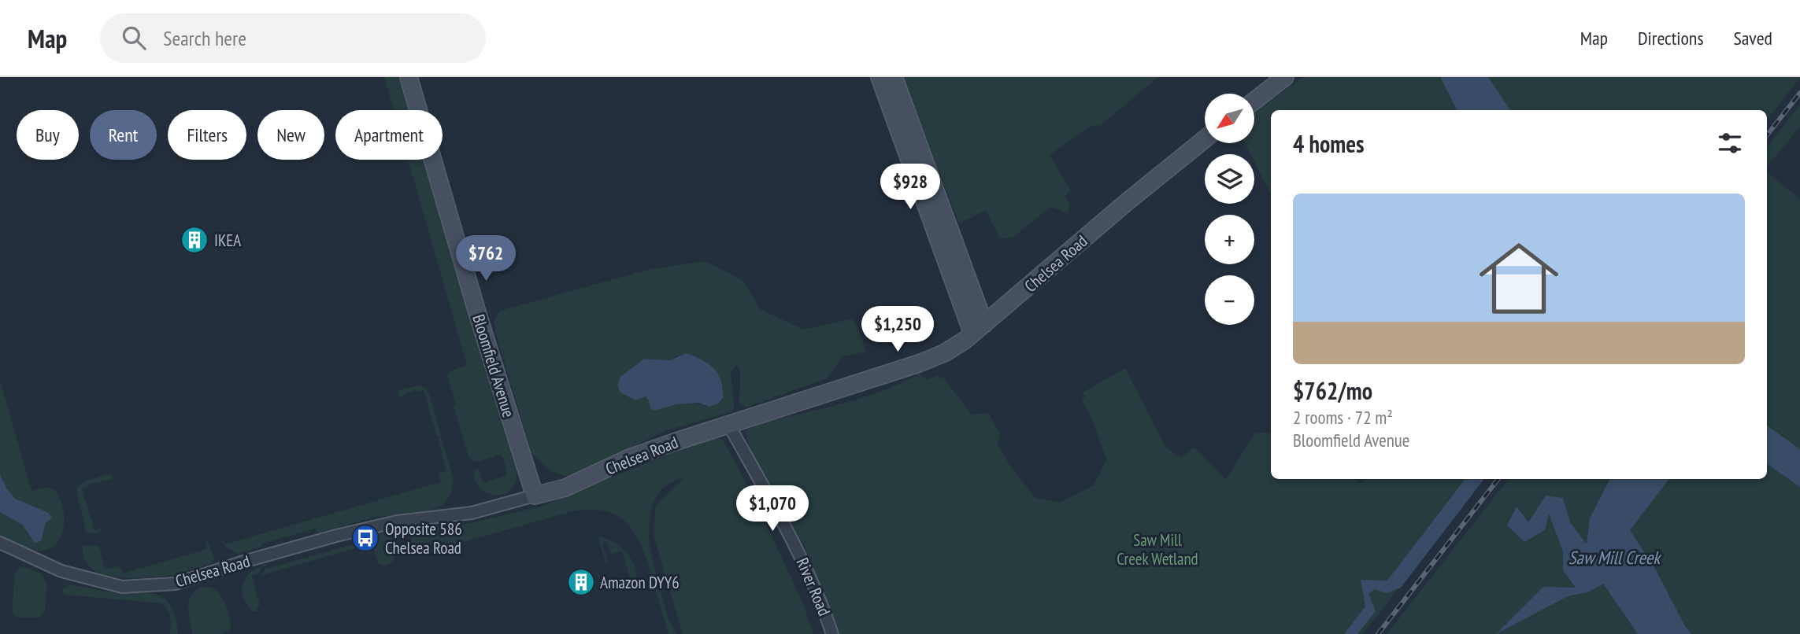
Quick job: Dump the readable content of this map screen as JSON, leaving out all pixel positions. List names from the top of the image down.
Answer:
{
  "streets": {
    "street": ["Chelsea Road", "Bloomfield Avenue", "River Road"]
  },
  "crossings": [
    ["Chelsea Road", "Bloomfield Avenue"],
    ["Chelsea Road", "River Road"]
  ],
  "water": ["Saw Mill Creek"],
  "parks": ["Saw Mill Creek Wetland"],
  "places": {
    "building": ["IKEA", "Amazon DYY6"],
    "bus stop": ["Opposite 586 Chelsea Road"]
  },
  "north": "bottom left",
  "page": {
    "header": "Map",
    "search": "Search here",
    "nav": ["Map", "Directions", "Saved"],
    "map_buttons": ["+", "−"],
    "chip": [
      "Buy",
      "Rent",
      "Filters",
      "New",
      "Apartment"
    ],
    "heading": "4 homes",
    "price": [
      "$928",
      "$762",
      "$1,250",
      "$1,070"
    ],
    "list": [
      {
        "name": "$762/mo",
        "note": "2 rooms · 72 m² · Bloomfield Avenue"
      }
    ]
  }
}
